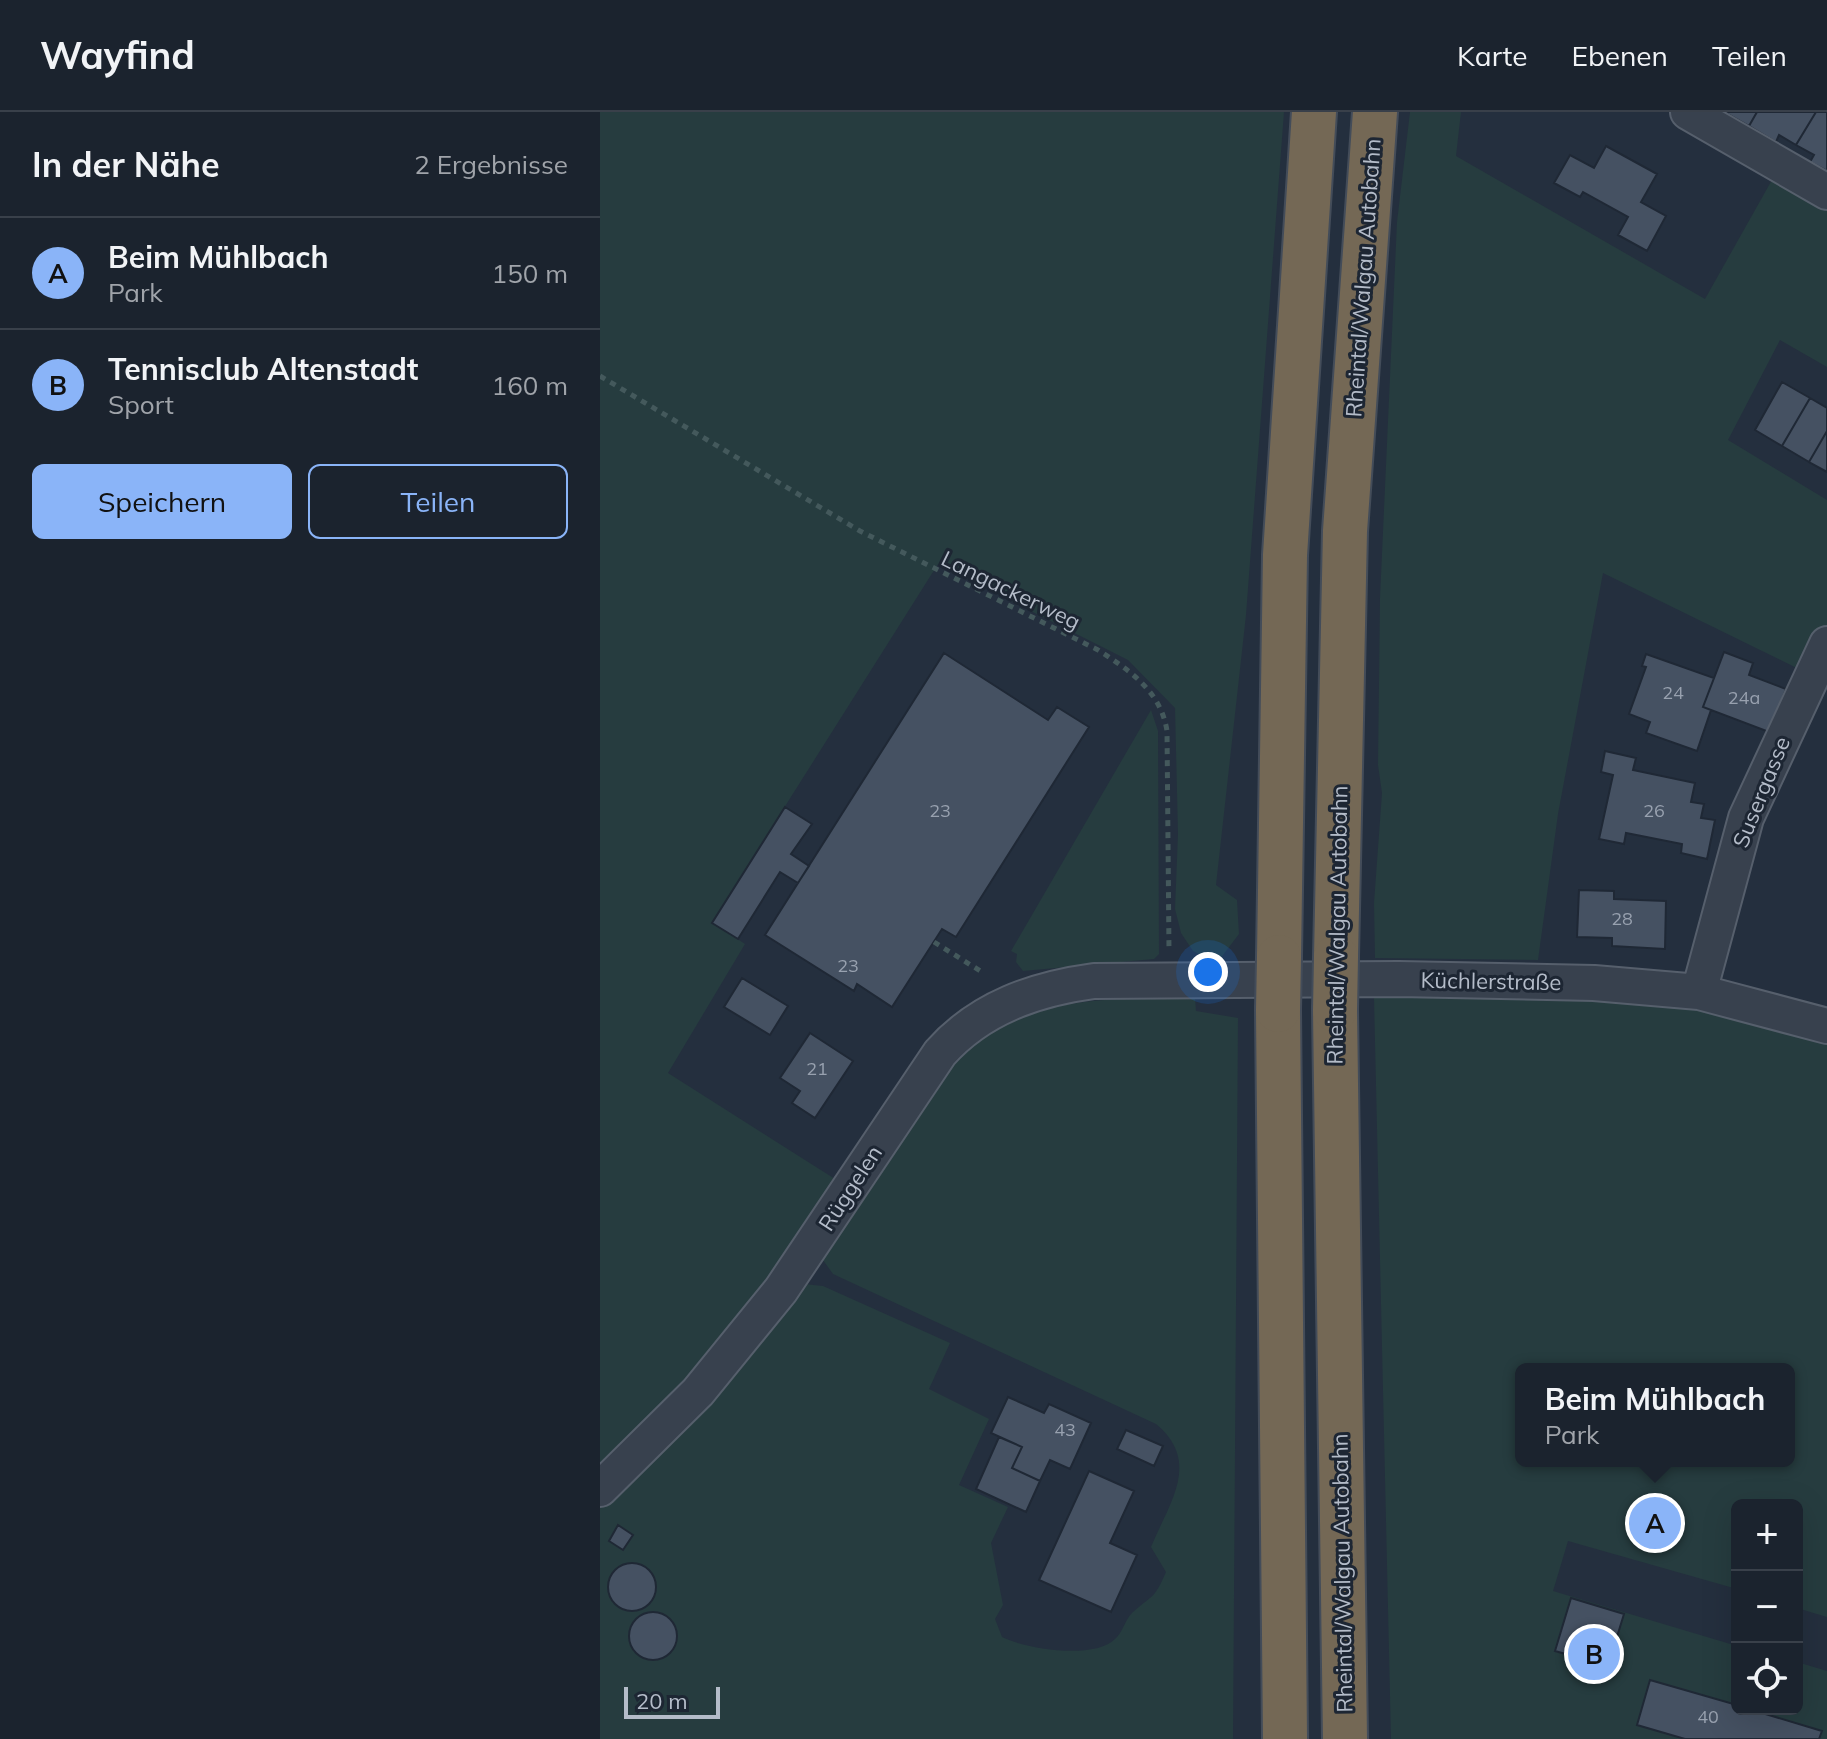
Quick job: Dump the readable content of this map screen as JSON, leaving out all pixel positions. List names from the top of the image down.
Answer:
{
  "streets": {
    "highway": ["Rheintal/Walgau Autobahn"],
    "street": ["Susergasse", "Küchlerstraße", "Rüggelen"],
    "path": ["Langackerweg"]
  },
  "crossings": [
    ["Langackerweg", "Küchlerstraße"],
    ["Langackerweg", "Rüggelen"],
    ["Susergasse", "Küchlerstraße"],
    ["Küchlerstraße", "Rüggelen"]
  ],
  "house_numbers": [
    "24",
    "24a",
    "23",
    "26",
    "28",
    "23",
    "21",
    "43",
    "40"
  ],
  "scale_bar": "20 m",
  "page": {
    "header": "Wayfind",
    "nav": ["Karte", "Ebenen", "Teilen"],
    "heading": ["In der Nähe", "2 Ergebnisse"],
    "list": [
      {
        "mark": "A",
        "name": "Beim Mühlbach",
        "note": "Park",
        "value": "150 m"
      },
      {
        "mark": "B",
        "name": "Tennisclub Altenstadt",
        "note": "Sport",
        "value": "160 m"
      }
    ],
    "buttons": ["Speichern", "Teilen"],
    "popup": ["Beim Mühlbach", "Park"],
    "pins": ["A", "B"],
    "map_buttons": ["+", "−"],
    "scale": "20 m"
  }
}
